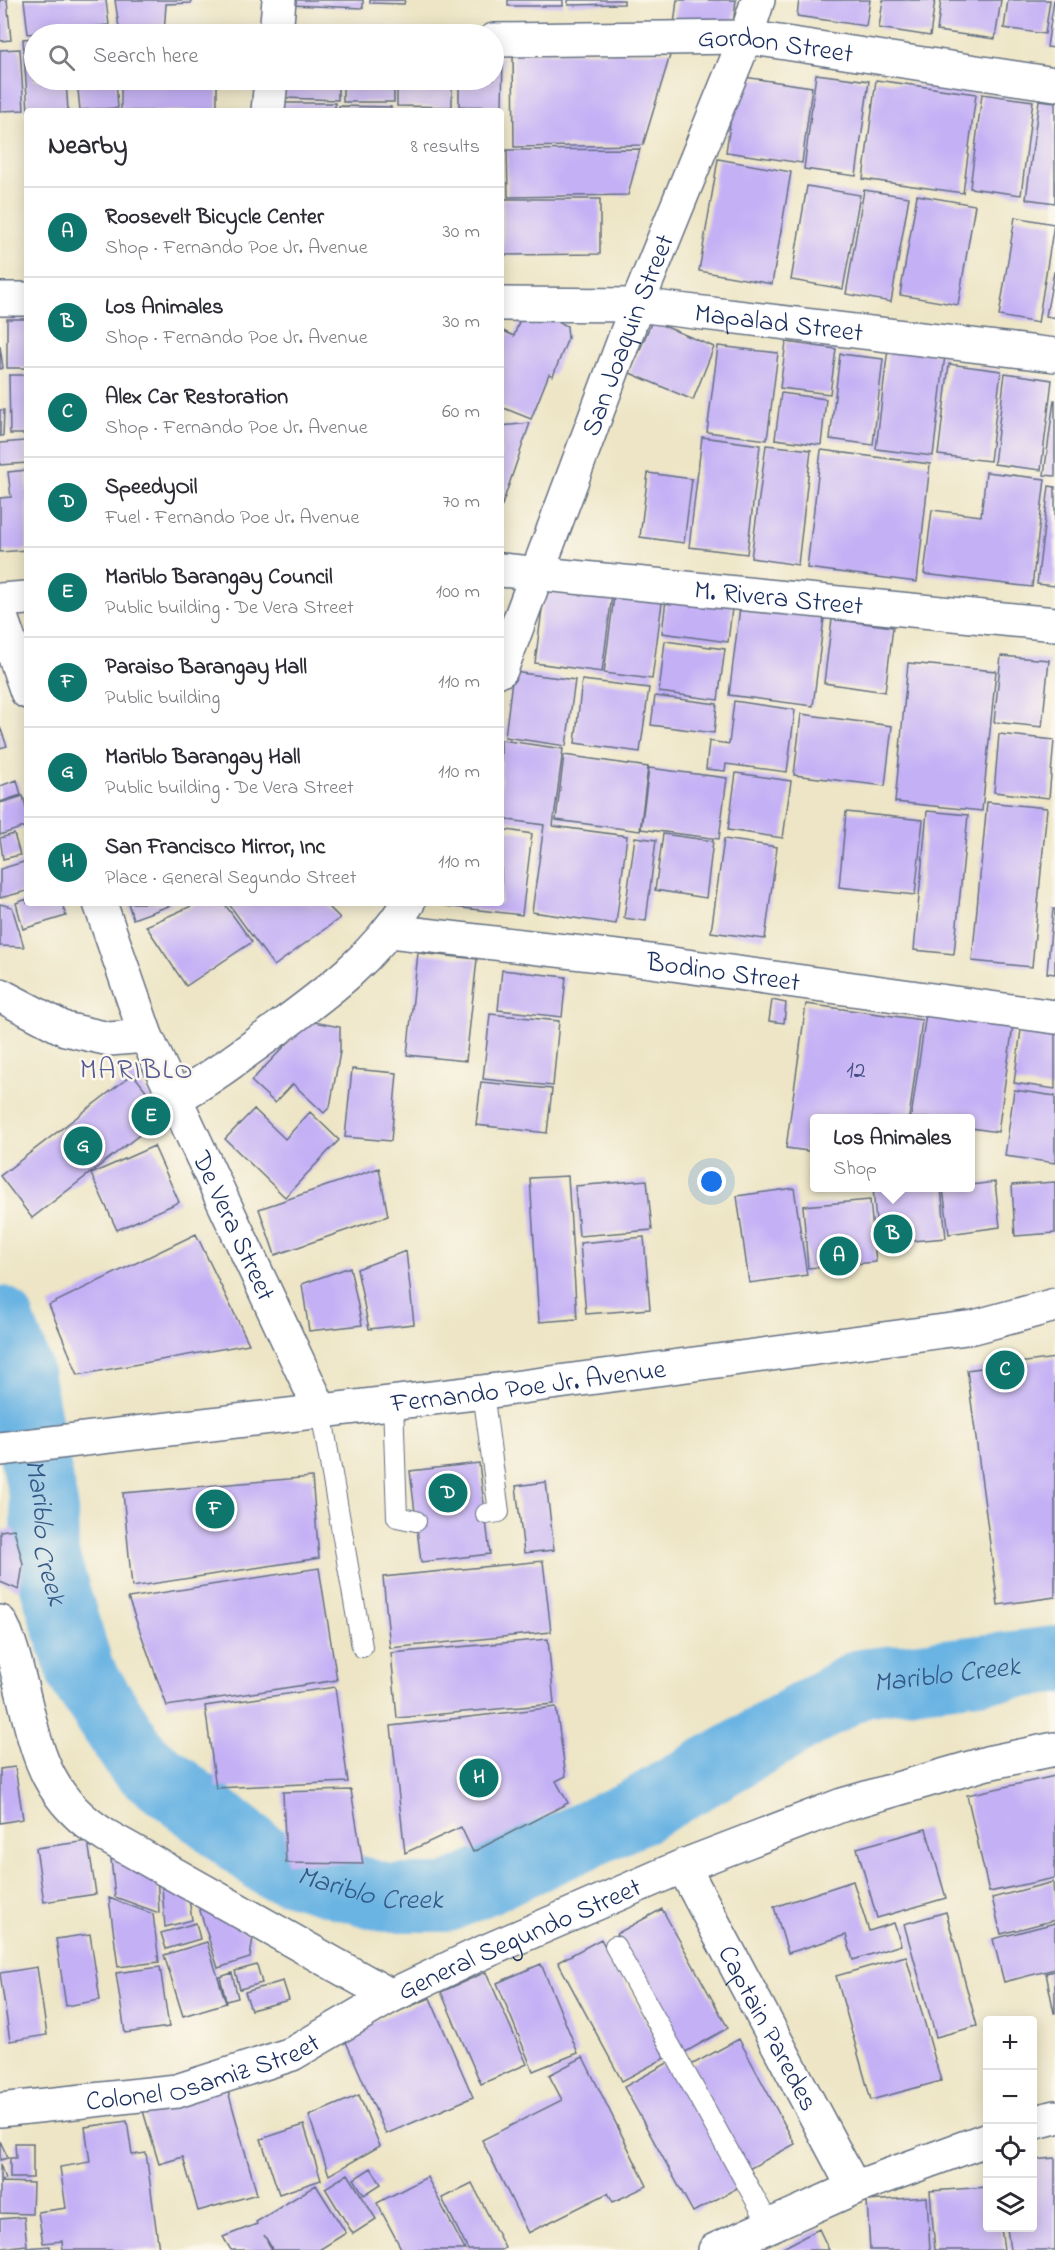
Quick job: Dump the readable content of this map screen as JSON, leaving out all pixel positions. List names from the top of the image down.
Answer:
{
  "streets": {
    "street": [
      "Gordon Street",
      "Mapalad Street",
      "San Joaquin Street",
      "M. Rivera Street",
      "Bodino Street",
      "De Vera Street",
      "Fernando Poe Jr. Avenue",
      "General Segundo Street",
      "Captain Paredes",
      "Colonel Osamiz Street"
    ]
  },
  "crossings": [
    ["Gordon Street", "San Joaquin Street"],
    ["Mapalad Street", "San Joaquin Street"],
    ["San Joaquin Street", "M. Rivera Street"],
    ["De Vera Street", "Fernando Poe Jr. Avenue"],
    ["General Segundo Street", "Captain Paredes"],
    ["General Segundo Street", "Colonel Osamiz Street"]
  ],
  "districts": ["MARIBLO"],
  "water": ["Mariblo Creek"],
  "house_numbers": ["12"],
  "page": {
    "search": "Search here",
    "heading": ["Nearby", "8 results"],
    "list": [
      {
        "mark": "A",
        "name": "Roosevelt Bicycle Center",
        "note": "Shop · Fernando Poe Jr. Avenue",
        "value": "30 m"
      },
      {
        "mark": "B",
        "name": "Los Animales",
        "note": "Shop · Fernando Poe Jr. Avenue",
        "value": "30 m"
      },
      {
        "mark": "C",
        "name": "Alex Car Restoration",
        "note": "Shop · Fernando Poe Jr. Avenue",
        "value": "60 m"
      },
      {
        "mark": "D",
        "name": "SpeedyOil",
        "note": "Fuel · Fernando Poe Jr. Avenue",
        "value": "70 m"
      },
      {
        "mark": "E",
        "name": "Mariblo Barangay Council",
        "note": "Public building · De Vera Street",
        "value": "100 m"
      },
      {
        "mark": "F",
        "name": "Paraiso Barangay Hall",
        "note": "Public building",
        "value": "110 m"
      },
      {
        "mark": "G",
        "name": "Mariblo Barangay Hall",
        "note": "Public building · De Vera Street",
        "value": "110 m"
      },
      {
        "mark": "H",
        "name": "San Francisco Mirror, Inc",
        "note": "Place · General Segundo Street",
        "value": "110 m"
      }
    ],
    "pins": [
      "E",
      "G",
      "B",
      "A",
      "C",
      "D",
      "F",
      "H"
    ],
    "popup": ["Los Animales", "Shop"],
    "map_buttons": ["+", "−"]
  }
}
